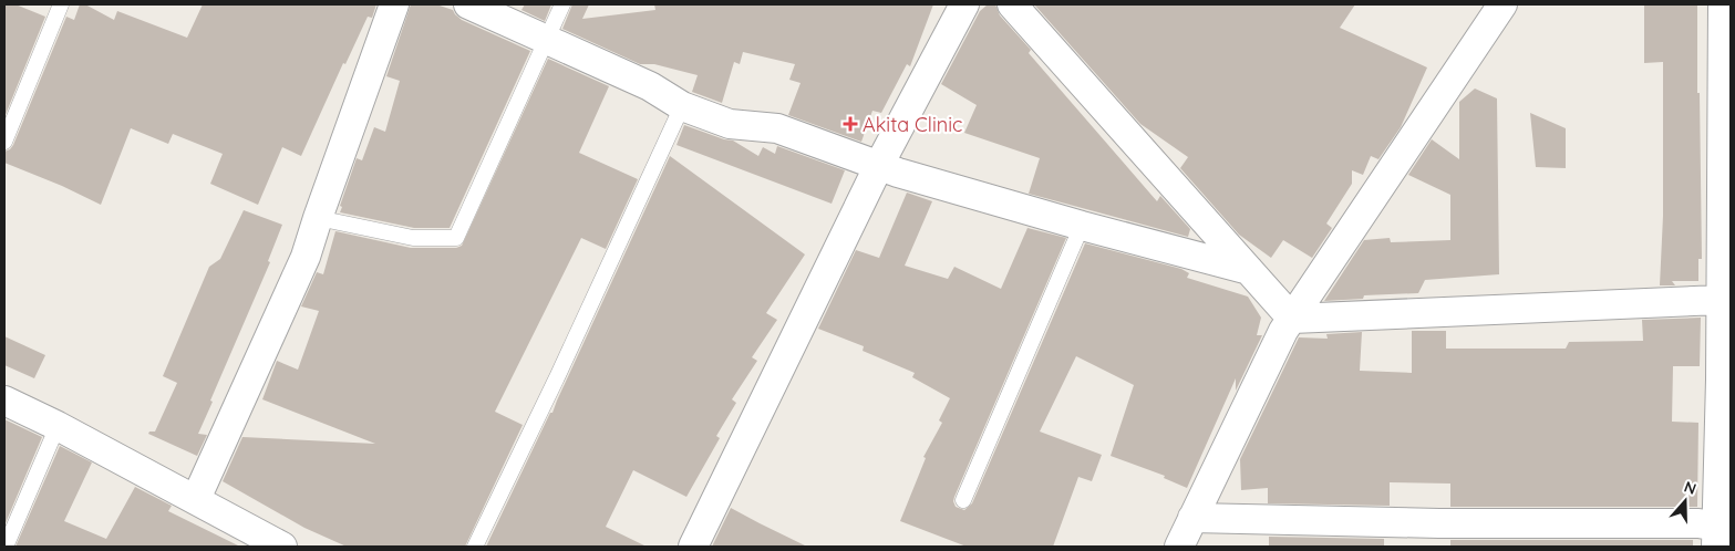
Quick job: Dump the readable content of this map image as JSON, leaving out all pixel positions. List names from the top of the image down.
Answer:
{
  "places": {
    "health": ["Akita Clinic"]
  },
  "north": "top"
}
